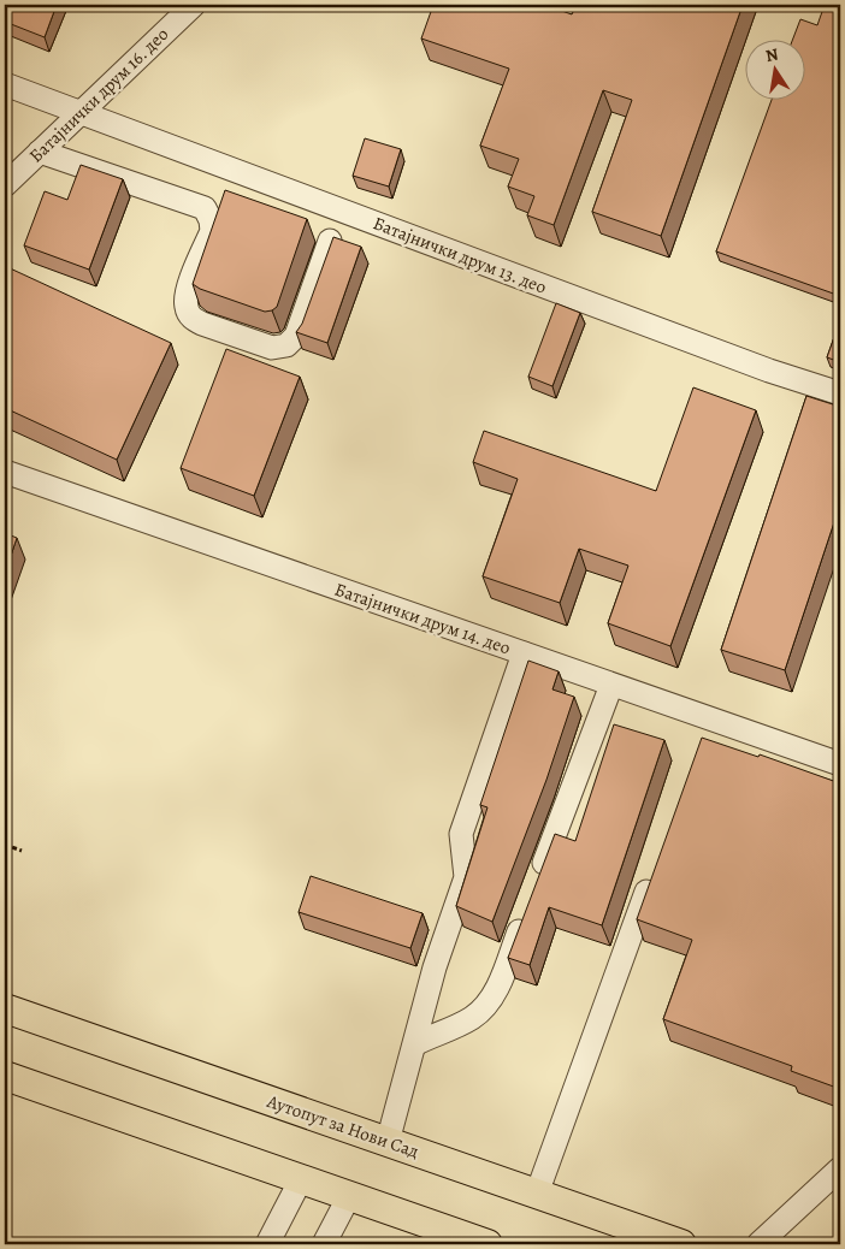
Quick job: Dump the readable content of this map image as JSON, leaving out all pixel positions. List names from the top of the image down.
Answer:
{
  "streets": {
    "main road": ["Аутопут за Нови Сад"],
    "street": ["Батајнички друм 16. део", "Батајнички друм 13. део", "Батајнички друм 14. део"]
  },
  "crossings": [
    ["Батајнички друм 16. део", "Батајнички друм 13. део"]
  ],
  "north": "top"
}
